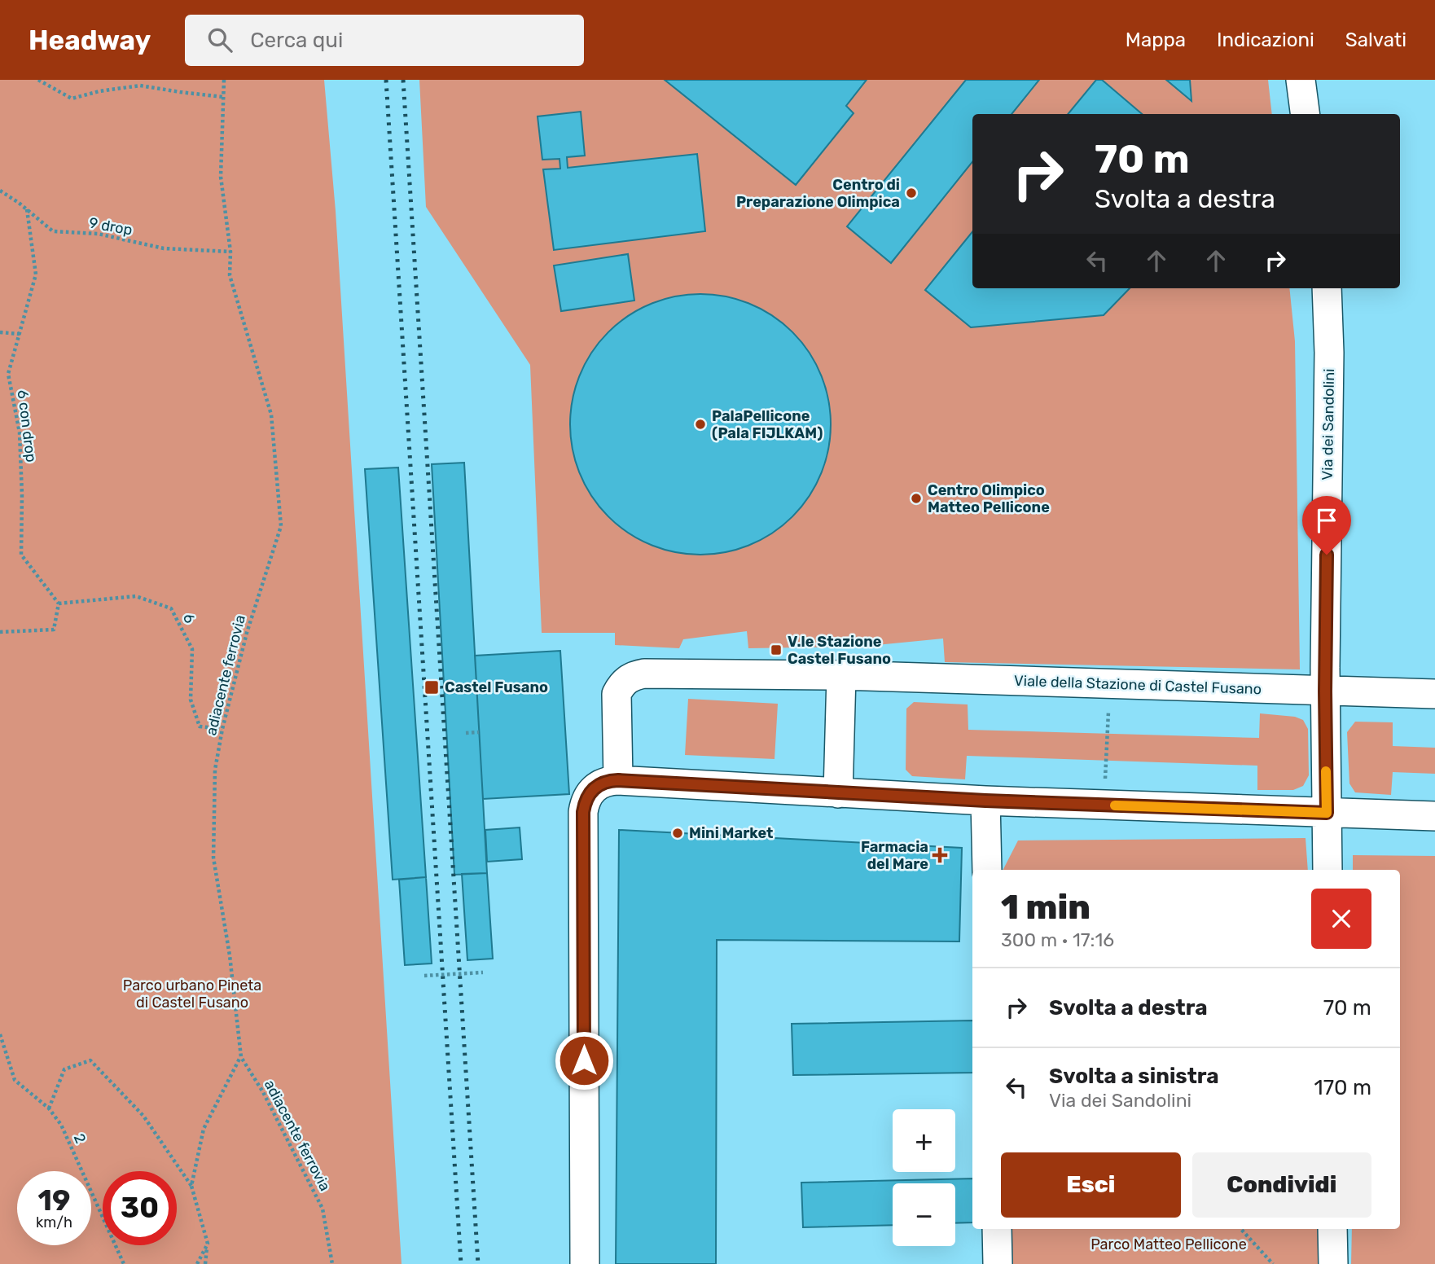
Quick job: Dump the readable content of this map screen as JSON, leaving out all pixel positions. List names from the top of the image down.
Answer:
{
  "streets": {
    "street": ["Via dei Sandolini", "Viale della Stazione di Castel Fusano"],
    "path": [
      "9 drop",
      "6 con drop",
      "6",
      "adiacente ferrovia",
      "2"
    ]
  },
  "crossings": [
    ["9 drop", "6 con drop"],
    ["9 drop", "adiacente ferrovia"],
    ["Via dei Sandolini", "Viale della Stazione di Castel Fusano"],
    ["6 con drop", "6"],
    ["6", "adiacente ferrovia"]
  ],
  "parks": ["Parco urbano Pineta di Castel Fusano", "Parco Matteo Pellicone"],
  "places": {
    "other": [
      "Centro di Preparazione Olimpica",
      "PalaPellicone (Pala FIJLKAM)",
      "Centro Olimpico Matteo Pellicone",
      "Mini Market"
    ],
    "transit": ["V.le Stazione Castel Fusano", "Castel Fusano"],
    "health": ["Farmacia del Mare"]
  },
  "page": {
    "header": "Headway",
    "search": "Cerca qui",
    "nav": ["Mappa", "Indicazioni", "Salvati"],
    "turn": ["70 m", "Svolta a destra"],
    "heading": ["1 min", "300 m · 17:16"],
    "list": [
      {
        "name": "Svolta a destra",
        "value": "70 m"
      },
      {
        "name": "Svolta a sinistra",
        "note": "Via dei Sandolini",
        "value": "170 m"
      }
    ],
    "map_buttons": ["+", "−"],
    "buttons": ["Esci", "Condividi"],
    "speed": "19 km/h",
    "limit": "30"
  }
}
